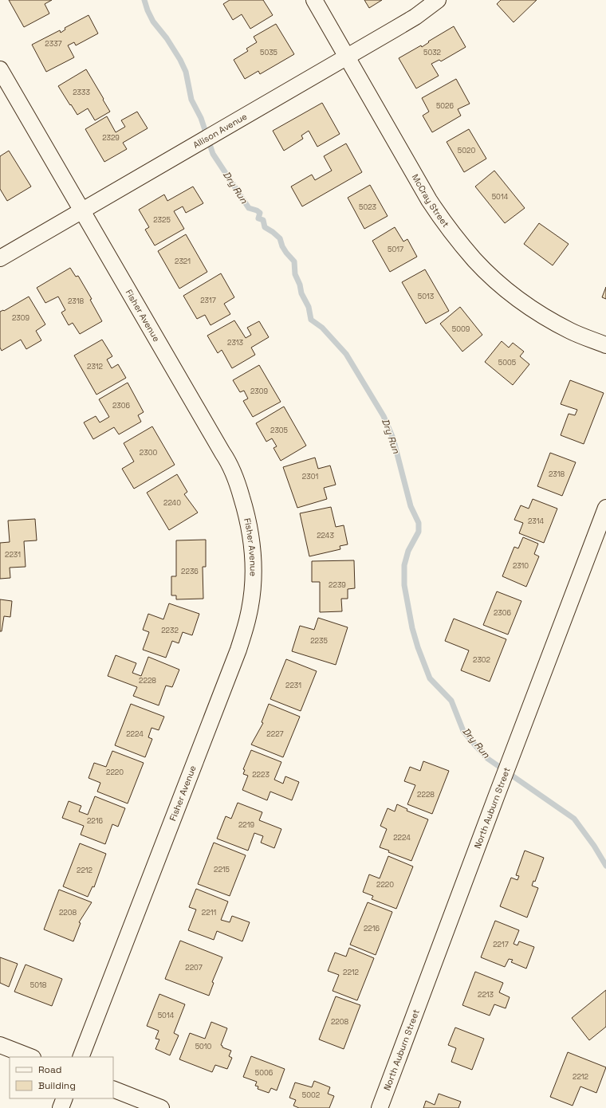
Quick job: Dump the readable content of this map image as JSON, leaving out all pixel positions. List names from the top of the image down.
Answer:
{
  "streets": {
    "street": [
      "Allison Avenue",
      "McCray Street",
      "Fisher Avenue",
      "North Auburn Street"
    ]
  },
  "crossings": [
    ["Allison Avenue", "McCray Street"],
    ["Allison Avenue", "Fisher Avenue"]
  ],
  "water": ["Dry Run"],
  "house_numbers": [
    "2337",
    "5035",
    "5032",
    "2333",
    "5026",
    "2329",
    "5020",
    "5014",
    "5023",
    "2325",
    "5017",
    "2321",
    "5013",
    "2317",
    "2318",
    "2309",
    "5009",
    "2313",
    "5005",
    "2312",
    "2309",
    "2306",
    "2305",
    "2300",
    "2318",
    "2301",
    "2240",
    "2314",
    "2243",
    "2231",
    "2310",
    "2236",
    "2239",
    "2306",
    "2232",
    "2235",
    "2302",
    "2228",
    "2231",
    "2224",
    "2227",
    "2220",
    "2223",
    "2228",
    "2216",
    "2219",
    "2224",
    "2215",
    "2212",
    "2220",
    "2208",
    "2211",
    "2216",
    "2217",
    "2207",
    "2212",
    "5018",
    "2213",
    "5014",
    "2208",
    "5010",
    "5006",
    "2212",
    "5002"
  ],
  "legend": ["Road", "Building"]
}
